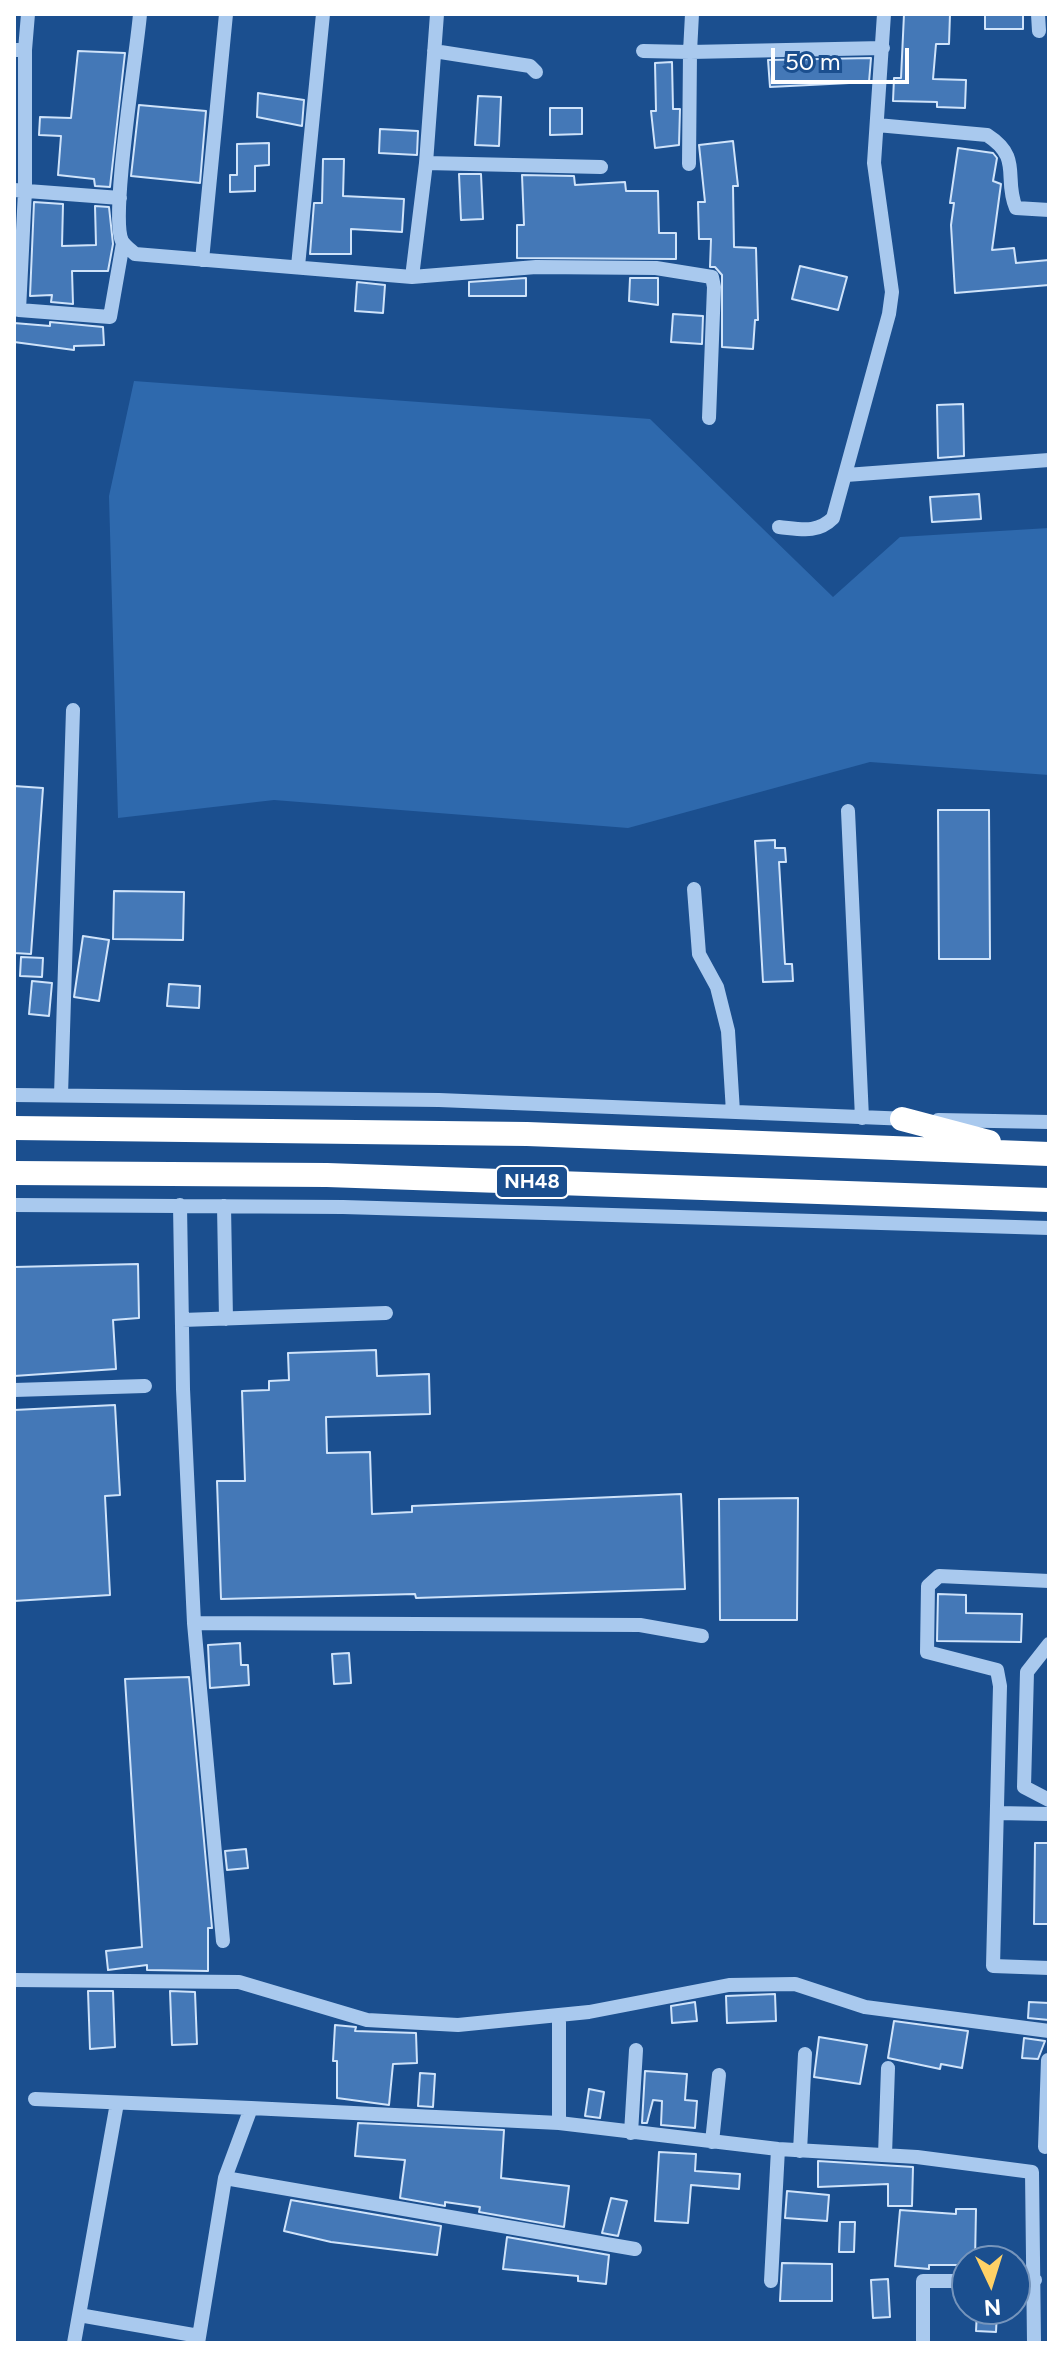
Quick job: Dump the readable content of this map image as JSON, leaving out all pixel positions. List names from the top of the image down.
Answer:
{
  "streets": {
    "highway": ["NH48"]
  },
  "scale_bar": "50 m",
  "north": "bottom"
}
